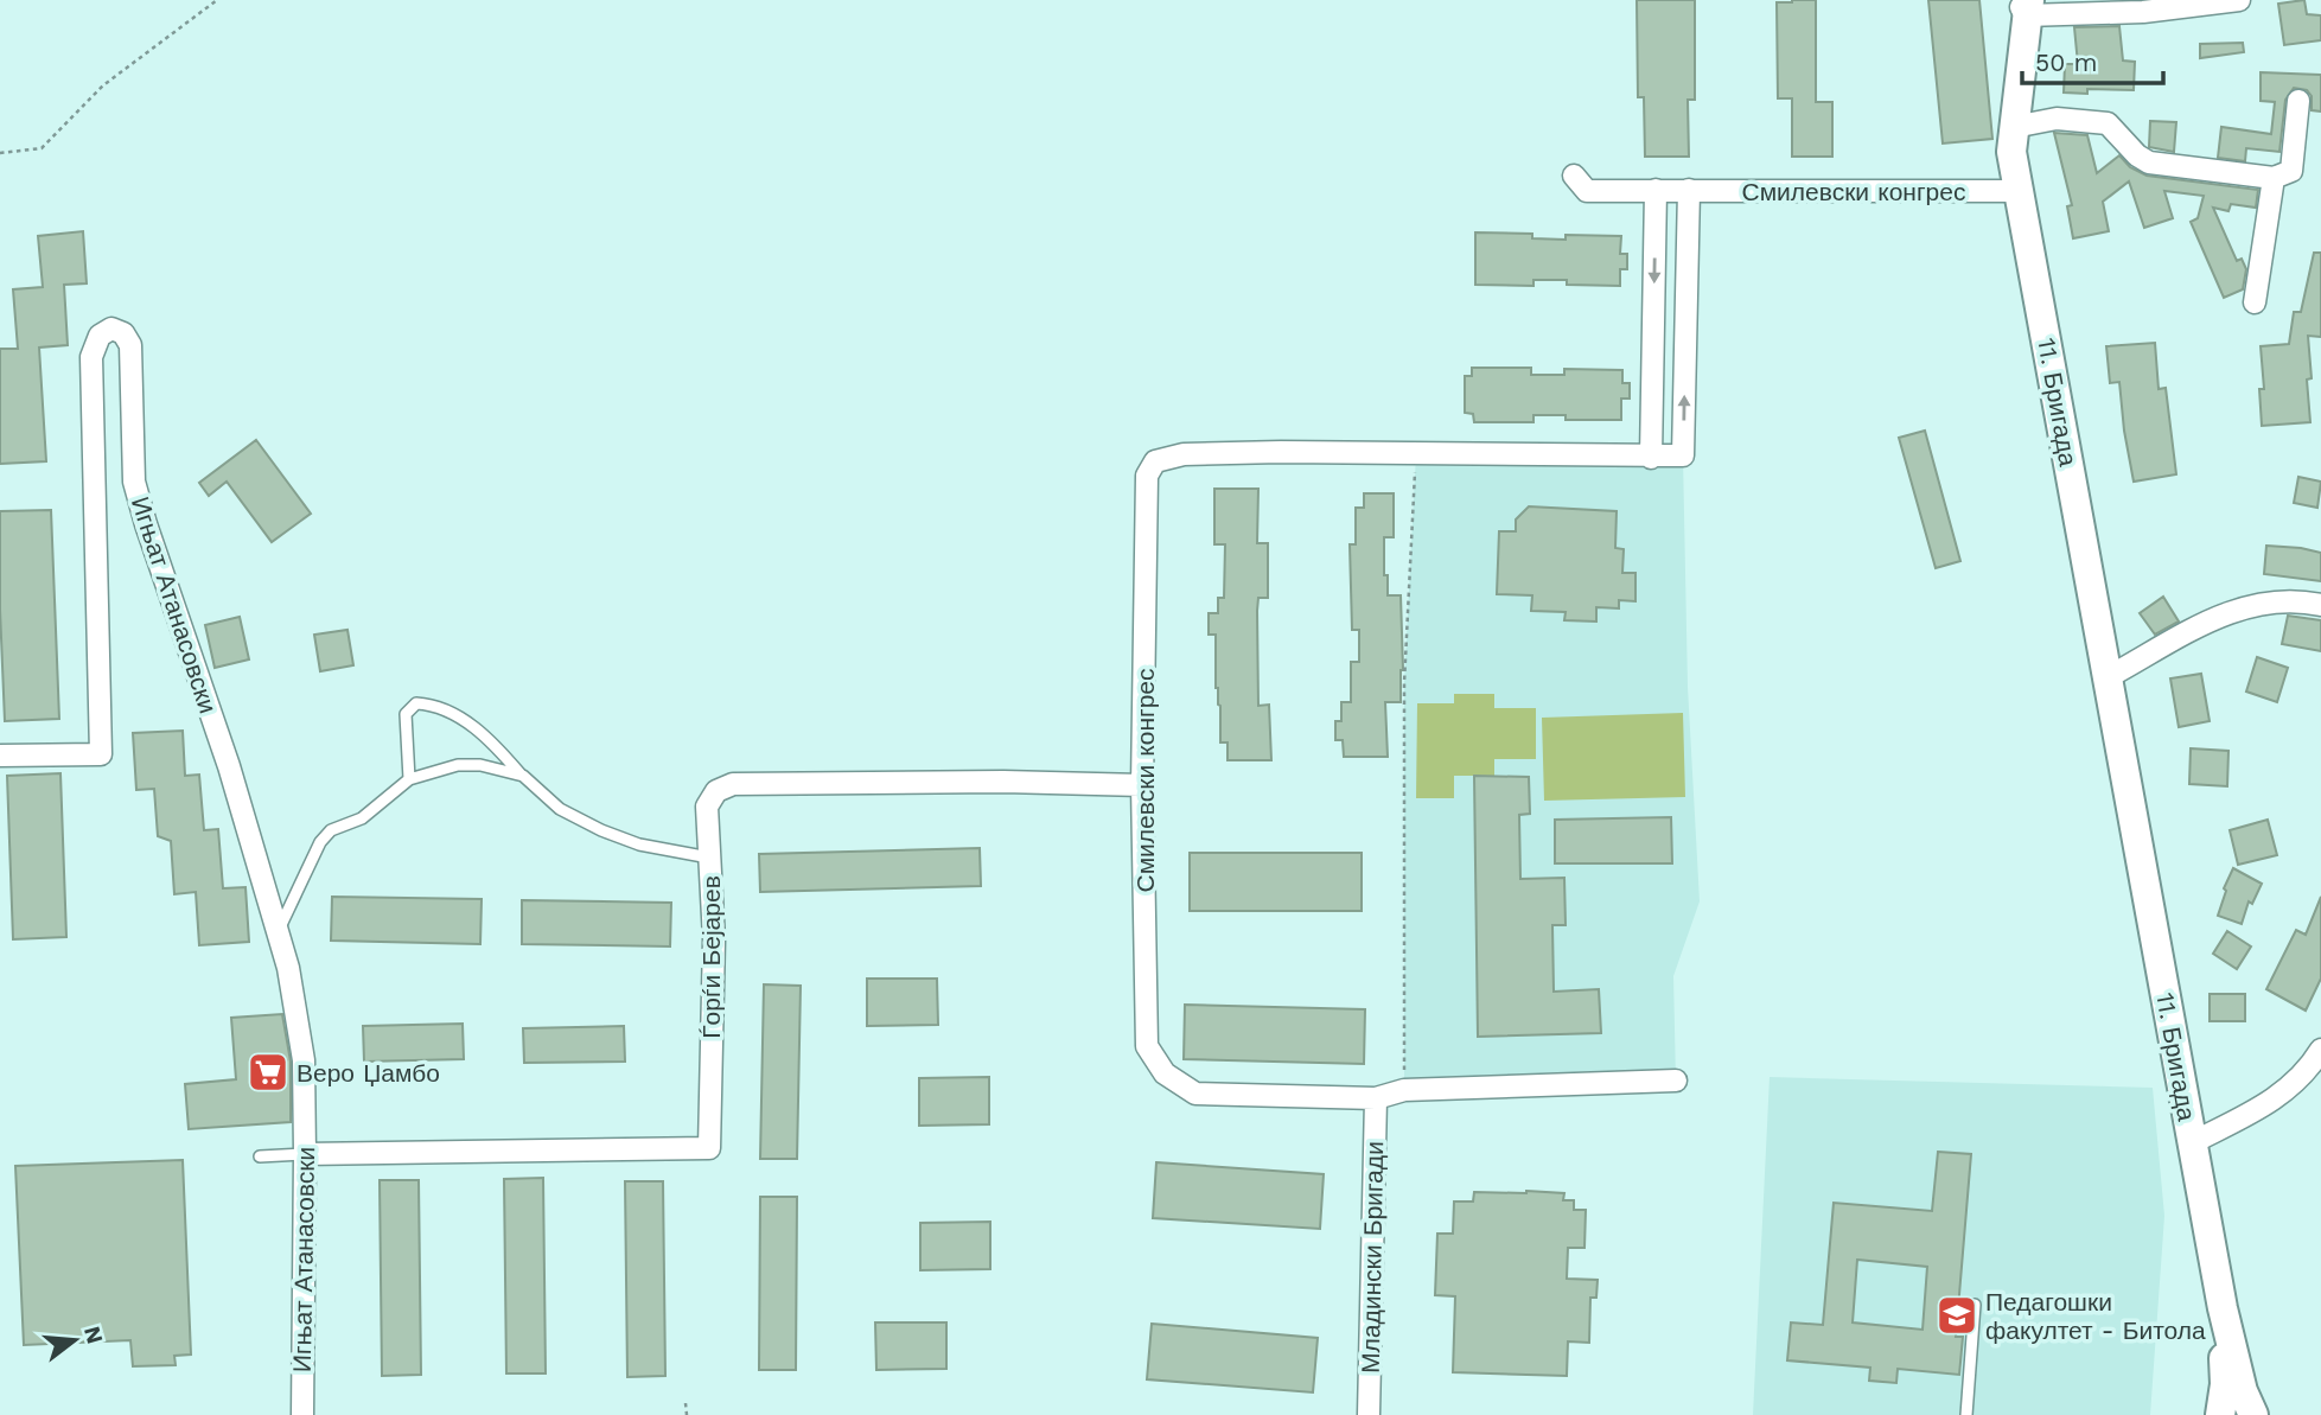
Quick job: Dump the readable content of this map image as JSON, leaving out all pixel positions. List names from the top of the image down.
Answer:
{
  "streets": {
    "main road": ["11. Бригада"],
    "street": [
      "Смилевски конгрес",
      "Игњат Атанасовски",
      "Ѓорѓи Бејарев",
      "Младински Бригади"
    ]
  },
  "crossings": [
    ["Смилевски конгрес", "11. Бригада"],
    ["Смилевски конгрес", "Ѓорѓи Бејарев"],
    ["Смилевски конгрес", "Младински Бригади"],
    ["Игњат Атанасовски", "Ѓорѓи Бејарев"]
  ],
  "places": {
    "supermarket": ["Веро Џамбо"],
    "school or university": ["Педагошки факултет - Битола"]
  },
  "scale_bar": "50 m",
  "north": "right"
}
